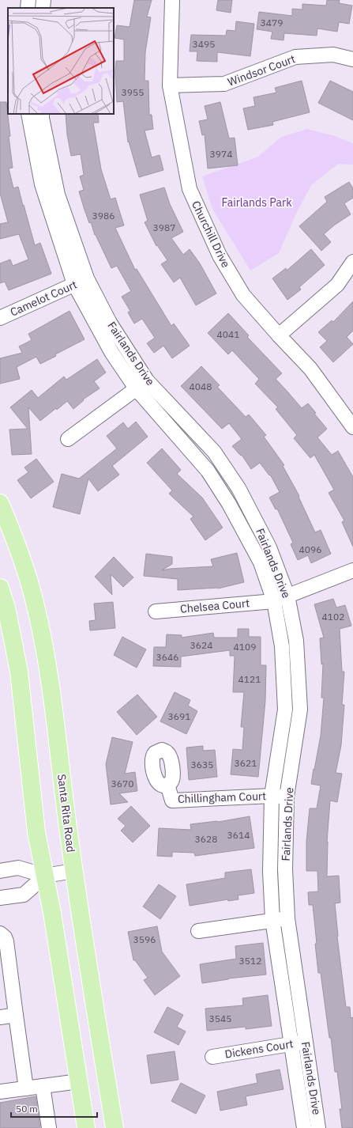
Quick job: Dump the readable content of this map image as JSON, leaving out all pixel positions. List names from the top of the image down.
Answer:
{
  "streets": {
    "main road": ["Santa Rita Road"],
    "street": [
      "Windsor Court",
      "Churchill Drive",
      "Camelot Court",
      "Fairlands Drive",
      "Chelsea Court",
      "Chillingham Court",
      "Dickens Court"
    ]
  },
  "crossings": [
    ["Windsor Court", "Churchill Drive"],
    ["Camelot Court", "Fairlands Drive"],
    ["Fairlands Drive", "Chelsea Court"],
    ["Fairlands Drive", "Chillingham Court"],
    ["Fairlands Drive", "Dickens Court"]
  ],
  "parks": ["Fairlands Park"],
  "house_numbers": [
    "3479",
    "3495",
    "3955",
    "3974",
    "3986",
    "3987",
    "4041",
    "4048",
    "4096",
    "4102",
    "3624",
    "4109",
    "3646",
    "4121",
    "3691",
    "3621",
    "3635",
    "3670",
    "3614",
    "3628",
    "3596",
    "3512",
    "3545"
  ],
  "scale_bar": "50 m"
}
